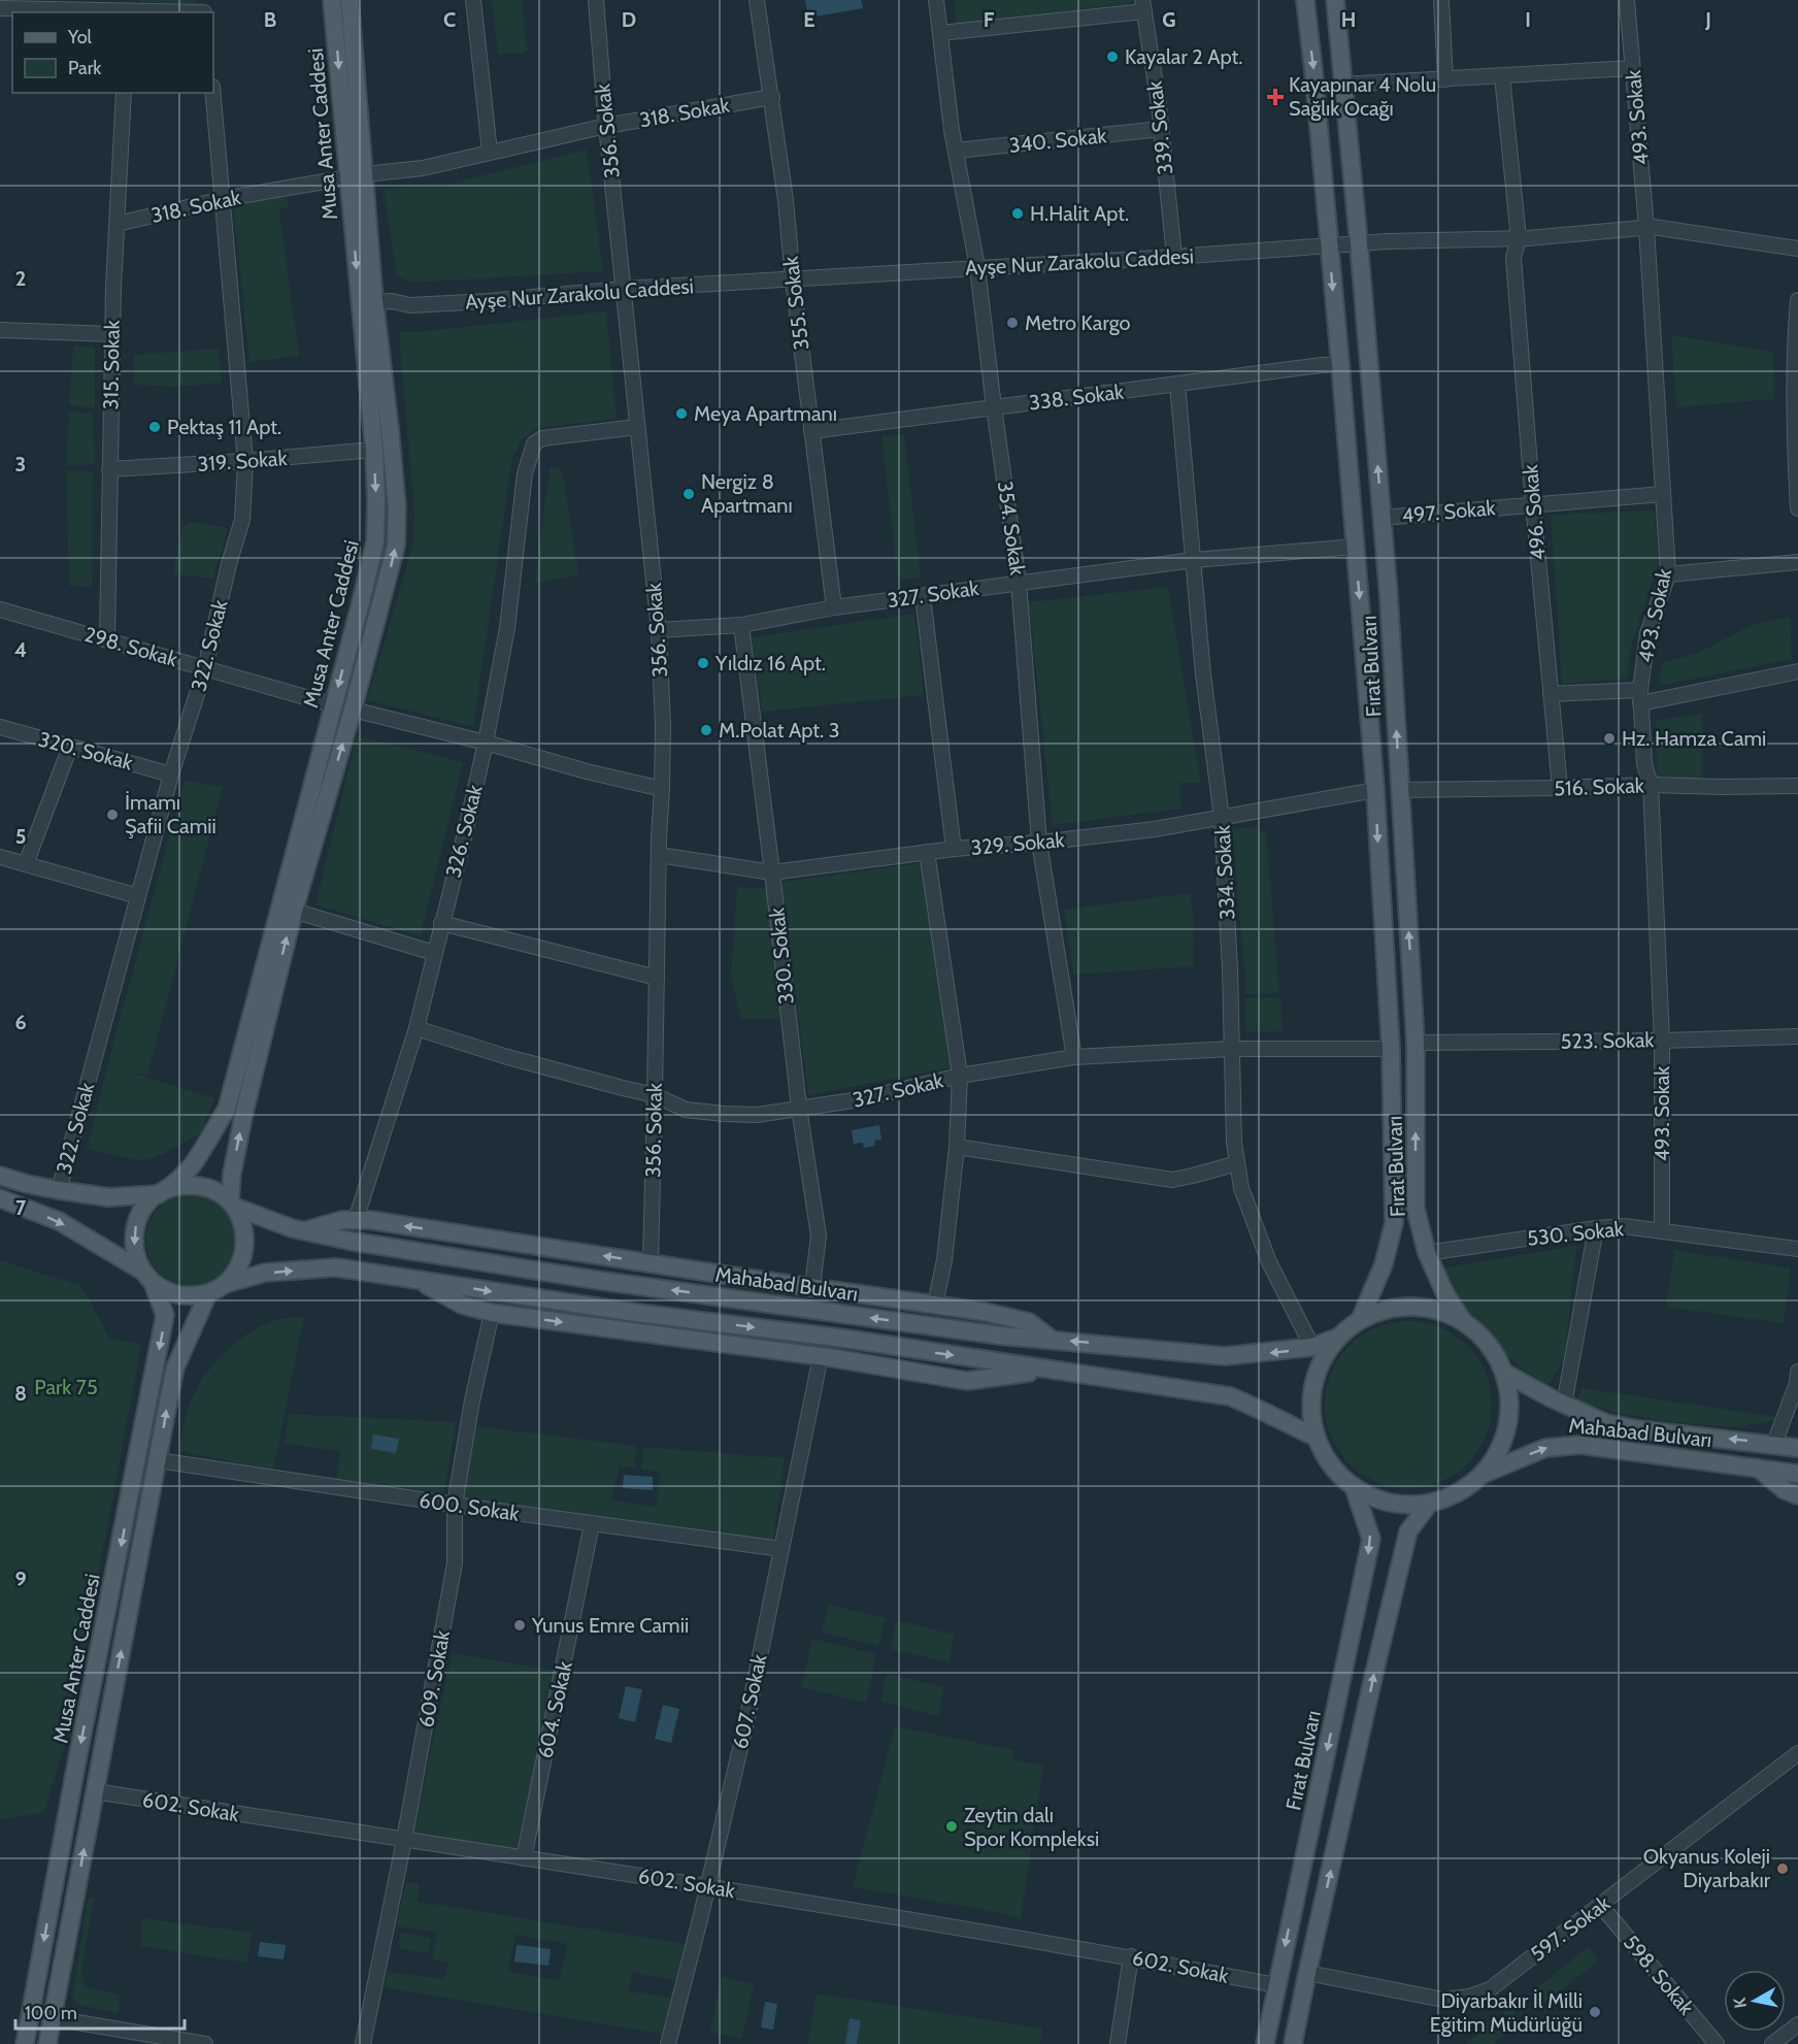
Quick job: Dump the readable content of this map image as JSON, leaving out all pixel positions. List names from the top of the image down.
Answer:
{
  "streets": {
    "main road": ["Musa Anter Caddesi", "Fırat Bulvarı", "Mahabad Bulvarı"],
    "street": [
      "318. Sokak",
      "493. Sokak",
      "339. Sokak",
      "356. Sokak",
      "340. Sokak",
      "Ayşe Nur Zarakolu Caddesi",
      "355. Sokak",
      "315. Sokak",
      "338. Sokak",
      "319. Sokak",
      "497. Sokak",
      "496. Sokak",
      "354. Sokak",
      "327. Sokak",
      "322. Sokak",
      "298. Sokak",
      "320. Sokak",
      "516. Sokak",
      "326. Sokak",
      "329. Sokak",
      "334. Sokak",
      "330. Sokak",
      "523. Sokak",
      "530. Sokak",
      "600. Sokak",
      "609. Sokak",
      "607. Sokak",
      "604. Sokak",
      "602. Sokak",
      "597. Sokak",
      "598. Sokak"
    ]
  },
  "crossings": [
    ["318. Sokak", "356. Sokak"],
    ["318. Sokak", "Musa Anter Caddesi"],
    ["318. Sokak", "355. Sokak"],
    ["318. Sokak", "315. Sokak"],
    ["318. Sokak", "322. Sokak"],
    ["493. Sokak", "Ayşe Nur Zarakolu Caddesi"],
    ["493. Sokak", "497. Sokak"],
    ["493. Sokak", "516. Sokak"],
    ["493. Sokak", "523. Sokak"],
    ["493. Sokak", "530. Sokak"],
    ["339. Sokak", "340. Sokak"],
    ["339. Sokak", "Ayşe Nur Zarakolu Caddesi"],
    ["356. Sokak", "Ayşe Nur Zarakolu Caddesi"],
    ["356. Sokak", "327. Sokak"],
    ["356. Sokak", "326. Sokak"],
    ["356. Sokak", "329. Sokak"],
    ["Musa Anter Caddesi", "Ayşe Nur Zarakolu Caddesi"],
    ["Musa Anter Caddesi", "319. Sokak"],
    ["Musa Anter Caddesi", "298. Sokak"],
    ["Musa Anter Caddesi", "Mahabad Bulvarı"],
    ["340. Sokak", "354. Sokak"],
    ["Ayşe Nur Zarakolu Caddesi", "355. Sokak"],
    ["Ayşe Nur Zarakolu Caddesi", "496. Sokak"],
    ["Ayşe Nur Zarakolu Caddesi", "354. Sokak"],
    ["Ayşe Nur Zarakolu Caddesi", "Fırat Bulvarı"],
    ["355. Sokak", "338. Sokak"],
    ["355. Sokak", "327. Sokak"],
    ["315. Sokak", "319. Sokak"],
    ["315. Sokak", "298. Sokak"],
    ["338. Sokak", "354. Sokak"],
    ["338. Sokak", "Fırat Bulvarı"],
    ["338. Sokak", "334. Sokak"],
    ["319. Sokak", "322. Sokak"],
    ["497. Sokak", "496. Sokak"],
    ["497. Sokak", "Fırat Bulvarı"],
    ["496. Sokak", "516. Sokak"],
    ["354. Sokak", "327. Sokak"],
    ["354. Sokak", "329. Sokak"],
    ["327. Sokak", "Fırat Bulvarı"],
    ["327. Sokak", "326. Sokak"],
    ["327. Sokak", "334. Sokak"],
    ["327. Sokak", "330. Sokak"],
    ["322. Sokak", "298. Sokak"],
    ["322. Sokak", "320. Sokak"],
    ["Fırat Bulvarı", "516. Sokak"],
    ["Fırat Bulvarı", "329. Sokak"],
    ["Fırat Bulvarı", "523. Sokak"],
    ["Fırat Bulvarı", "530. Sokak"],
    ["Fırat Bulvarı", "Mahabad Bulvarı"],
    ["Fırat Bulvarı", "602. Sokak"],
    ["329. Sokak", "334. Sokak"],
    ["329. Sokak", "330. Sokak"],
    ["334. Sokak", "Mahabad Bulvarı"],
    ["600. Sokak", "609. Sokak"],
    ["600. Sokak", "607. Sokak"],
    ["600. Sokak", "604. Sokak"],
    ["609. Sokak", "602. Sokak"],
    ["607. Sokak", "602. Sokak"],
    ["604. Sokak", "602. Sokak"],
    ["597. Sokak", "598. Sokak"]
  ],
  "parks": ["Park 75"],
  "places": {
    "other": [
      "Kayalar 2 Apt.",
      "H.Halit Apt.",
      "Metro Kargo",
      "Meya Apartmanı",
      "Pektaş 11 Apt.",
      "Nergiz 8 Apartmanı",
      "Yıldız 16 Apt.",
      "M.Polat Apt. 3",
      "Hz. Hamza Cami",
      "İmamı Şafii Camii",
      "Yunus Emre Camii",
      "Zeytin dalı Spor Kompleksi",
      "Okyanus Koleji Diyarbakır",
      "Diyarbakır İl Milli Eğitim Müdürlüğü"
    ],
    "health": ["Kayapınar 4 Nolu Sağlık Ocağı"]
  },
  "legend": ["Yol", "Park"],
  "scale_bar": "100 m",
  "north": "left",
  "grid": {
    "columns": [
      "B",
      "C",
      "D",
      "E",
      "F",
      "G",
      "H",
      "I",
      "J"
    ],
    "rows": [
      "2",
      "3",
      "4",
      "5",
      "6",
      "7",
      "8",
      "9"
    ]
  }
}
